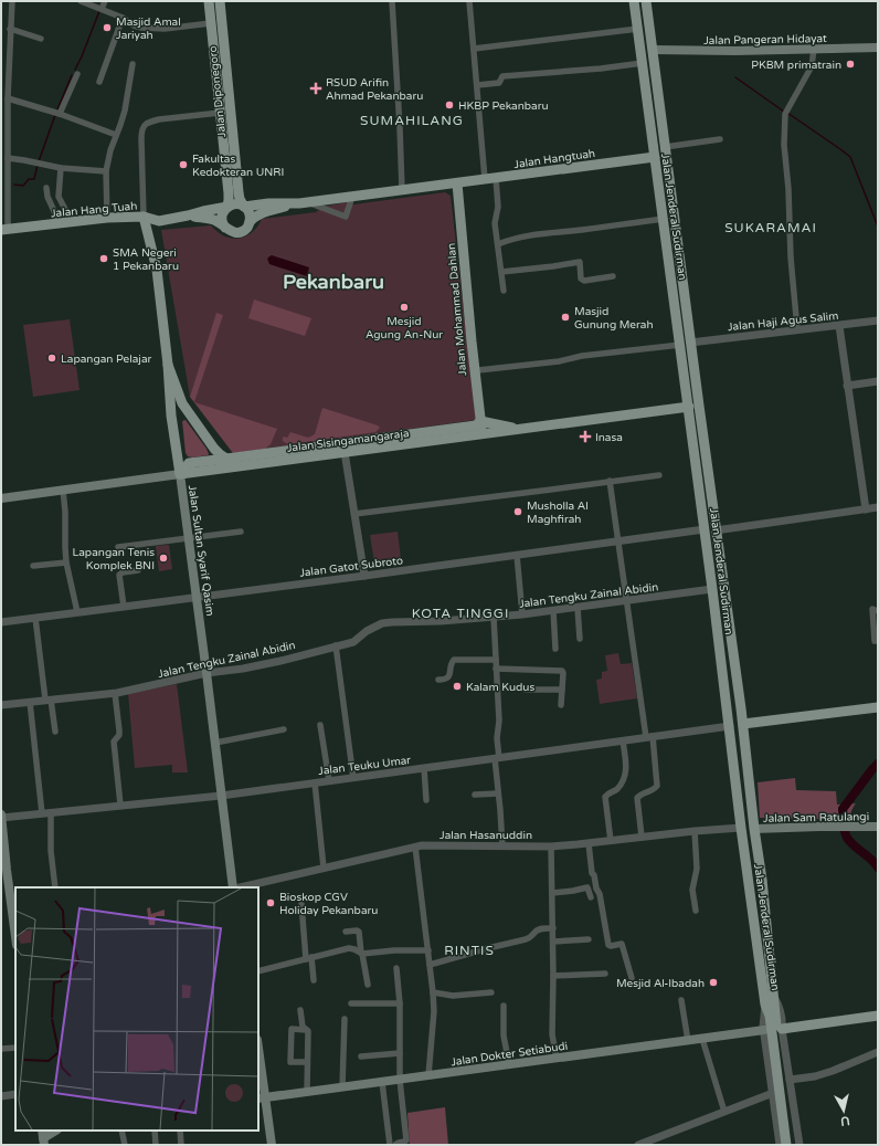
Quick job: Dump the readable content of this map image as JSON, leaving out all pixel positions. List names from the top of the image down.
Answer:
{
  "streets": {
    "main road": [
      "Jalan Pangeran Hidayat",
      "Jalan Diponegoro",
      "Jalan Hangtuah",
      "Jalan Hang Tuah",
      "Jalan Jenderal Sudirman",
      "Jalan Mohammad Dahlan",
      "Jalan Sisingamangaraja",
      "Jalan Sultan Syarif Qasim",
      "Jalan Sam Ratulangi",
      "Jalan Dokter Setiabudi"
    ],
    "street": [
      "Jalan Haji Agus Salim",
      "Jalan Gatot Subroto",
      "Jalan Tengku Zainal Abidin",
      "Jalan Teuku Umar",
      "Jalan Hasanuddin"
    ]
  },
  "crossings": [
    ["Jalan Pangeran Hidayat", "Jalan Jenderal Sudirman"],
    ["Jalan Diponegoro", "Jalan Hang Tuah"],
    ["Jalan Hangtuah", "Jalan Jenderal Sudirman"],
    ["Jalan Hangtuah", "Jalan Mohammad Dahlan"],
    ["Jalan Hang Tuah", "Jalan Sultan Syarif Qasim"],
    ["Jalan Jenderal Sudirman", "Jalan Haji Agus Salim"],
    ["Jalan Jenderal Sudirman", "Jalan Sisingamangaraja"],
    ["Jalan Jenderal Sudirman", "Jalan Gatot Subroto"],
    ["Jalan Jenderal Sudirman", "Jalan Tengku Zainal Abidin"],
    ["Jalan Jenderal Sudirman", "Jalan Teuku Umar"],
    ["Jalan Jenderal Sudirman", "Jalan Sam Ratulangi"],
    ["Jalan Jenderal Sudirman", "Jalan Hasanuddin"],
    ["Jalan Mohammad Dahlan", "Jalan Sisingamangaraja"],
    ["Jalan Sisingamangaraja", "Jalan Sultan Syarif Qasim"],
    ["Jalan Sultan Syarif Qasim", "Jalan Gatot Subroto"],
    ["Jalan Sultan Syarif Qasim", "Jalan Tengku Zainal Abidin"],
    ["Jalan Sultan Syarif Qasim", "Jalan Teuku Umar"]
  ],
  "districts": [
    "SUMAHILANG",
    "SUKARAMAI",
    "Pekanbaru",
    "KOTA TINGGI",
    "RINTIS"
  ],
  "places": {
    "other": [
      "Masjid Amal Jariyah",
      "PKBM primatrain",
      "HKBP Pekanbaru",
      "Fakultas Kedokteran UNRI",
      "SMA Negeri 1 Pekanbaru",
      "Mesjid Agung An-Nur",
      "Masjid Gunung Merah",
      "Lapangan Pelajar",
      "Musholla Al Maghfirah",
      "Lapangan Tenis Komplek BNI",
      "Kalam Kudus",
      "Bioskop CGV Holiday Pekanbaru",
      "Mesjid Al-Ibadah"
    ],
    "health": ["RSUD Arifin Ahmad Pekanbaru", "Inasa"]
  },
  "north": "bottom"
}
